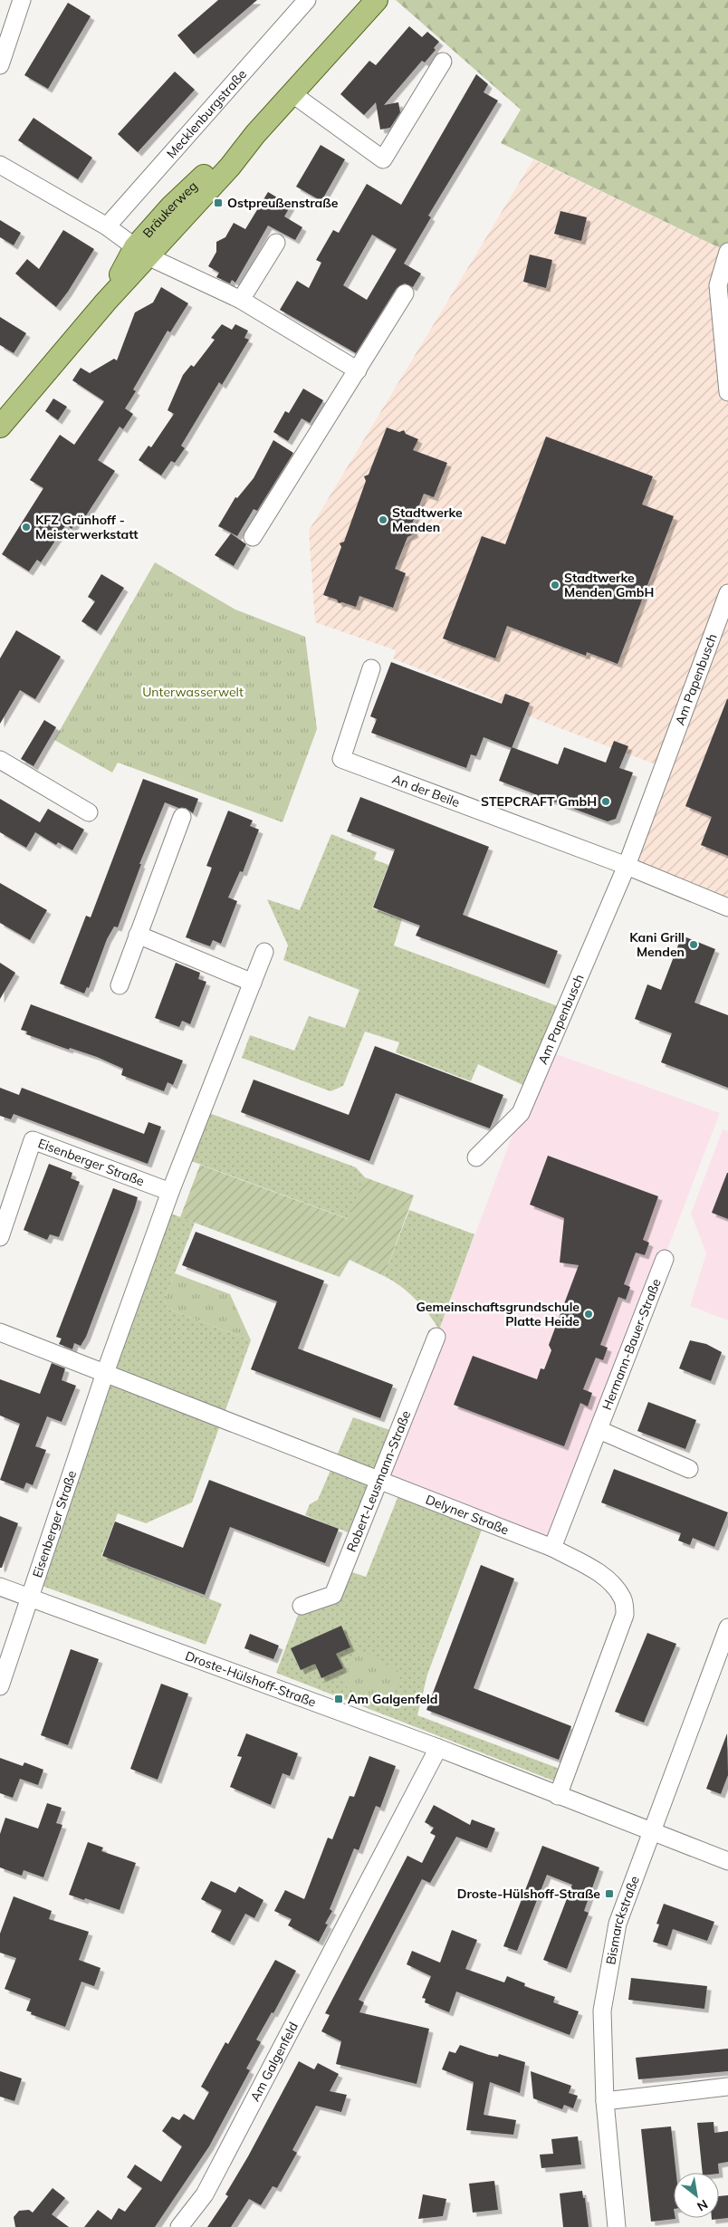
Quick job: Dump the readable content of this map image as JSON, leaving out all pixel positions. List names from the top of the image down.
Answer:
{
  "streets": {
    "main road": ["Bräukerweg"],
    "street": [
      "Mecklenburgstraße",
      "Am Papenbusch",
      "An der Beile",
      "Eisenberger Straße",
      "Hermann-Bauer-Straße",
      "Robert-Leusmann-Straße",
      "Delyner Straße",
      "Droste-Hülshoff-Straße",
      "Bismarckstraße",
      "Am Galgenfeld"
    ]
  },
  "crossings": [
    ["Am Papenbusch", "An der Beile"],
    ["Eisenberger Straße", "Delyner Straße"],
    ["Eisenberger Straße", "Droste-Hülshoff-Straße"],
    ["Hermann-Bauer-Straße", "Delyner Straße"],
    ["Robert-Leusmann-Straße", "Delyner Straße"],
    ["Delyner Straße", "Droste-Hülshoff-Straße"],
    ["Droste-Hülshoff-Straße", "Bismarckstraße"],
    ["Droste-Hülshoff-Straße", "Am Galgenfeld"]
  ],
  "parks": ["Unterwasserwelt"],
  "places": {
    "transit": ["Ostpreußenstraße", "Am Galgenfeld", "Droste-Hülshoff-Straße"],
    "other": [
      "Stadtwerke Menden",
      "KFZ Grünhoff - Meisterwerkstatt",
      "Stadtwerke Menden GmbH",
      "STEPCRAFT GmbH",
      "Kani Grill Menden",
      "Gemeinschaftsgrundschule Platte Heide"
    ]
  },
  "north": "bottom right"
}
